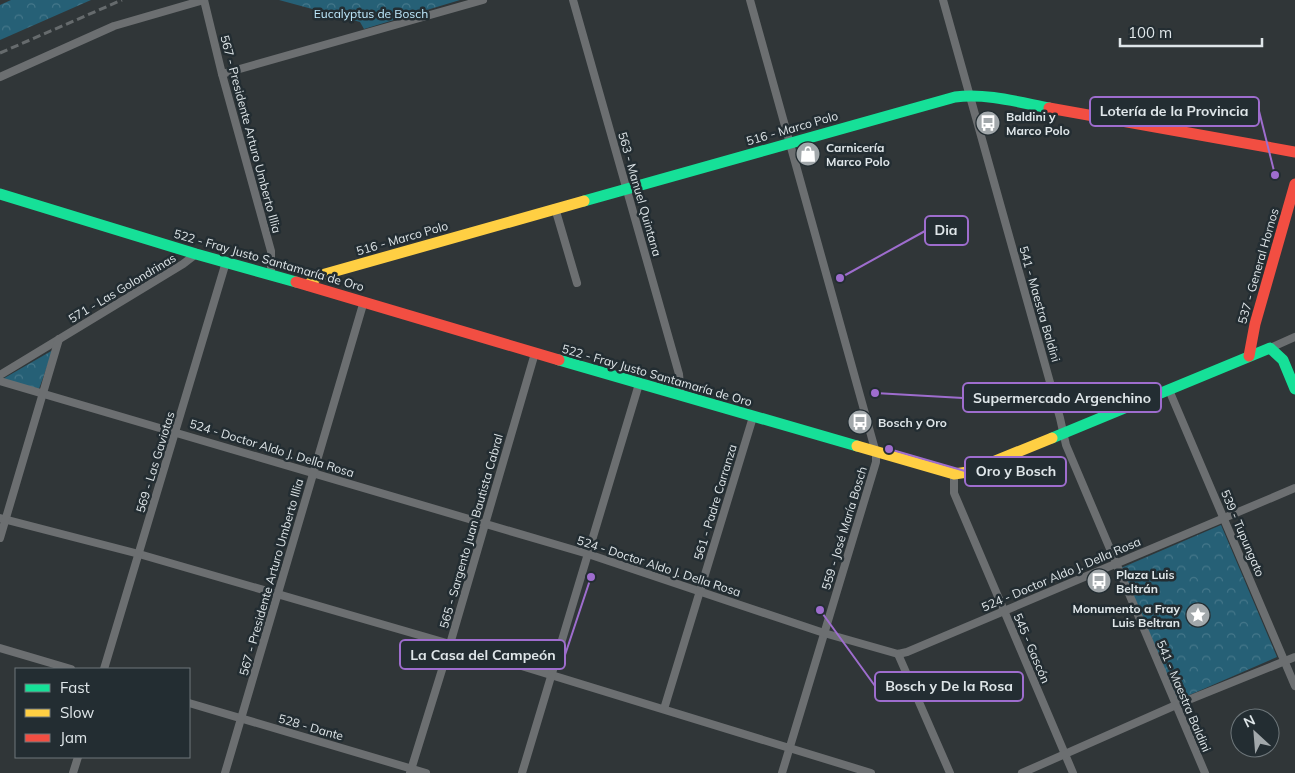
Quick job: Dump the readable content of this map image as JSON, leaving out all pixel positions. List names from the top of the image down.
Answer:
{
  "streets": {
    "street": [
      "516 - Marco Polo",
      "567 - Presidente Arturo Umberto Illia",
      "563 - Manuel Quintana",
      "522 - Fray Justo Santamaría de Oro",
      "537 - General Hornos",
      "571 - Las Golondrinas",
      "541 - Maestra Baldini",
      "524 - Doctor Aldo J. Della Rosa",
      "569 - Las Gaviotas",
      "561 - Padre Carranza",
      "559 - José María Bosch",
      "565 - Sargento Juan Bautista Cabral",
      "539 - Tupungato",
      "545 - Gascón",
      "528 - Dante"
    ]
  },
  "crossings": [
    ["516 - Marco Polo", "563 - Manuel Quintana"],
    ["516 - Marco Polo", "522 - Fray Justo Santamaría de Oro"],
    ["516 - Marco Polo", "541 - Maestra Baldini"],
    ["516 - Marco Polo", "559 - José María Bosch"],
    ["567 - Presidente Arturo Umberto Illia", "522 - Fray Justo Santamaría de Oro"],
    ["567 - Presidente Arturo Umberto Illia", "524 - Doctor Aldo J. Della Rosa"],
    ["567 - Presidente Arturo Umberto Illia", "528 - Dante"],
    ["563 - Manuel Quintana", "522 - Fray Justo Santamaría de Oro"],
    ["522 - Fray Justo Santamaría de Oro", "537 - General Hornos"],
    ["522 - Fray Justo Santamaría de Oro", "571 - Las Golondrinas"],
    ["522 - Fray Justo Santamaría de Oro", "541 - Maestra Baldini"],
    ["522 - Fray Justo Santamaría de Oro", "569 - Las Gaviotas"],
    ["522 - Fray Justo Santamaría de Oro", "561 - Padre Carranza"],
    ["522 - Fray Justo Santamaría de Oro", "559 - José María Bosch"],
    ["522 - Fray Justo Santamaría de Oro", "565 - Sargento Juan Bautista Cabral"],
    ["522 - Fray Justo Santamaría de Oro", "539 - Tupungato"],
    ["522 - Fray Justo Santamaría de Oro", "545 - Gascón"],
    ["541 - Maestra Baldini", "524 - Doctor Aldo J. Della Rosa"],
    ["524 - Doctor Aldo J. Della Rosa", "569 - Las Gaviotas"],
    ["524 - Doctor Aldo J. Della Rosa", "561 - Padre Carranza"],
    ["524 - Doctor Aldo J. Della Rosa", "559 - José María Bosch"],
    ["524 - Doctor Aldo J. Della Rosa", "565 - Sargento Juan Bautista Cabral"],
    ["524 - Doctor Aldo J. Della Rosa", "539 - Tupungato"],
    ["524 - Doctor Aldo J. Della Rosa", "545 - Gascón"],
    ["565 - Sargento Juan Bautista Cabral", "528 - Dante"]
  ],
  "parks": ["Eucalyptus de Bosch"],
  "places": {
    "bus stop": ["Baldini y Marco Polo", "Bosch y Oro", "Plaza Luis Beltrán"],
    "shop": ["Carnicería Marco Polo"],
    "other": [
      "Lotería de la Provincia",
      "Dia",
      "Supermercado Argenchino",
      "Oro y Bosch",
      "La Casa del Campeón",
      "Bosch y De la Rosa"
    ],
    "place": ["Monumento a Fray Luis Beltran"]
  },
  "legend": ["Fast", "Slow", "Jam"],
  "scale_bar": "100 m",
  "north": "top left"
}
